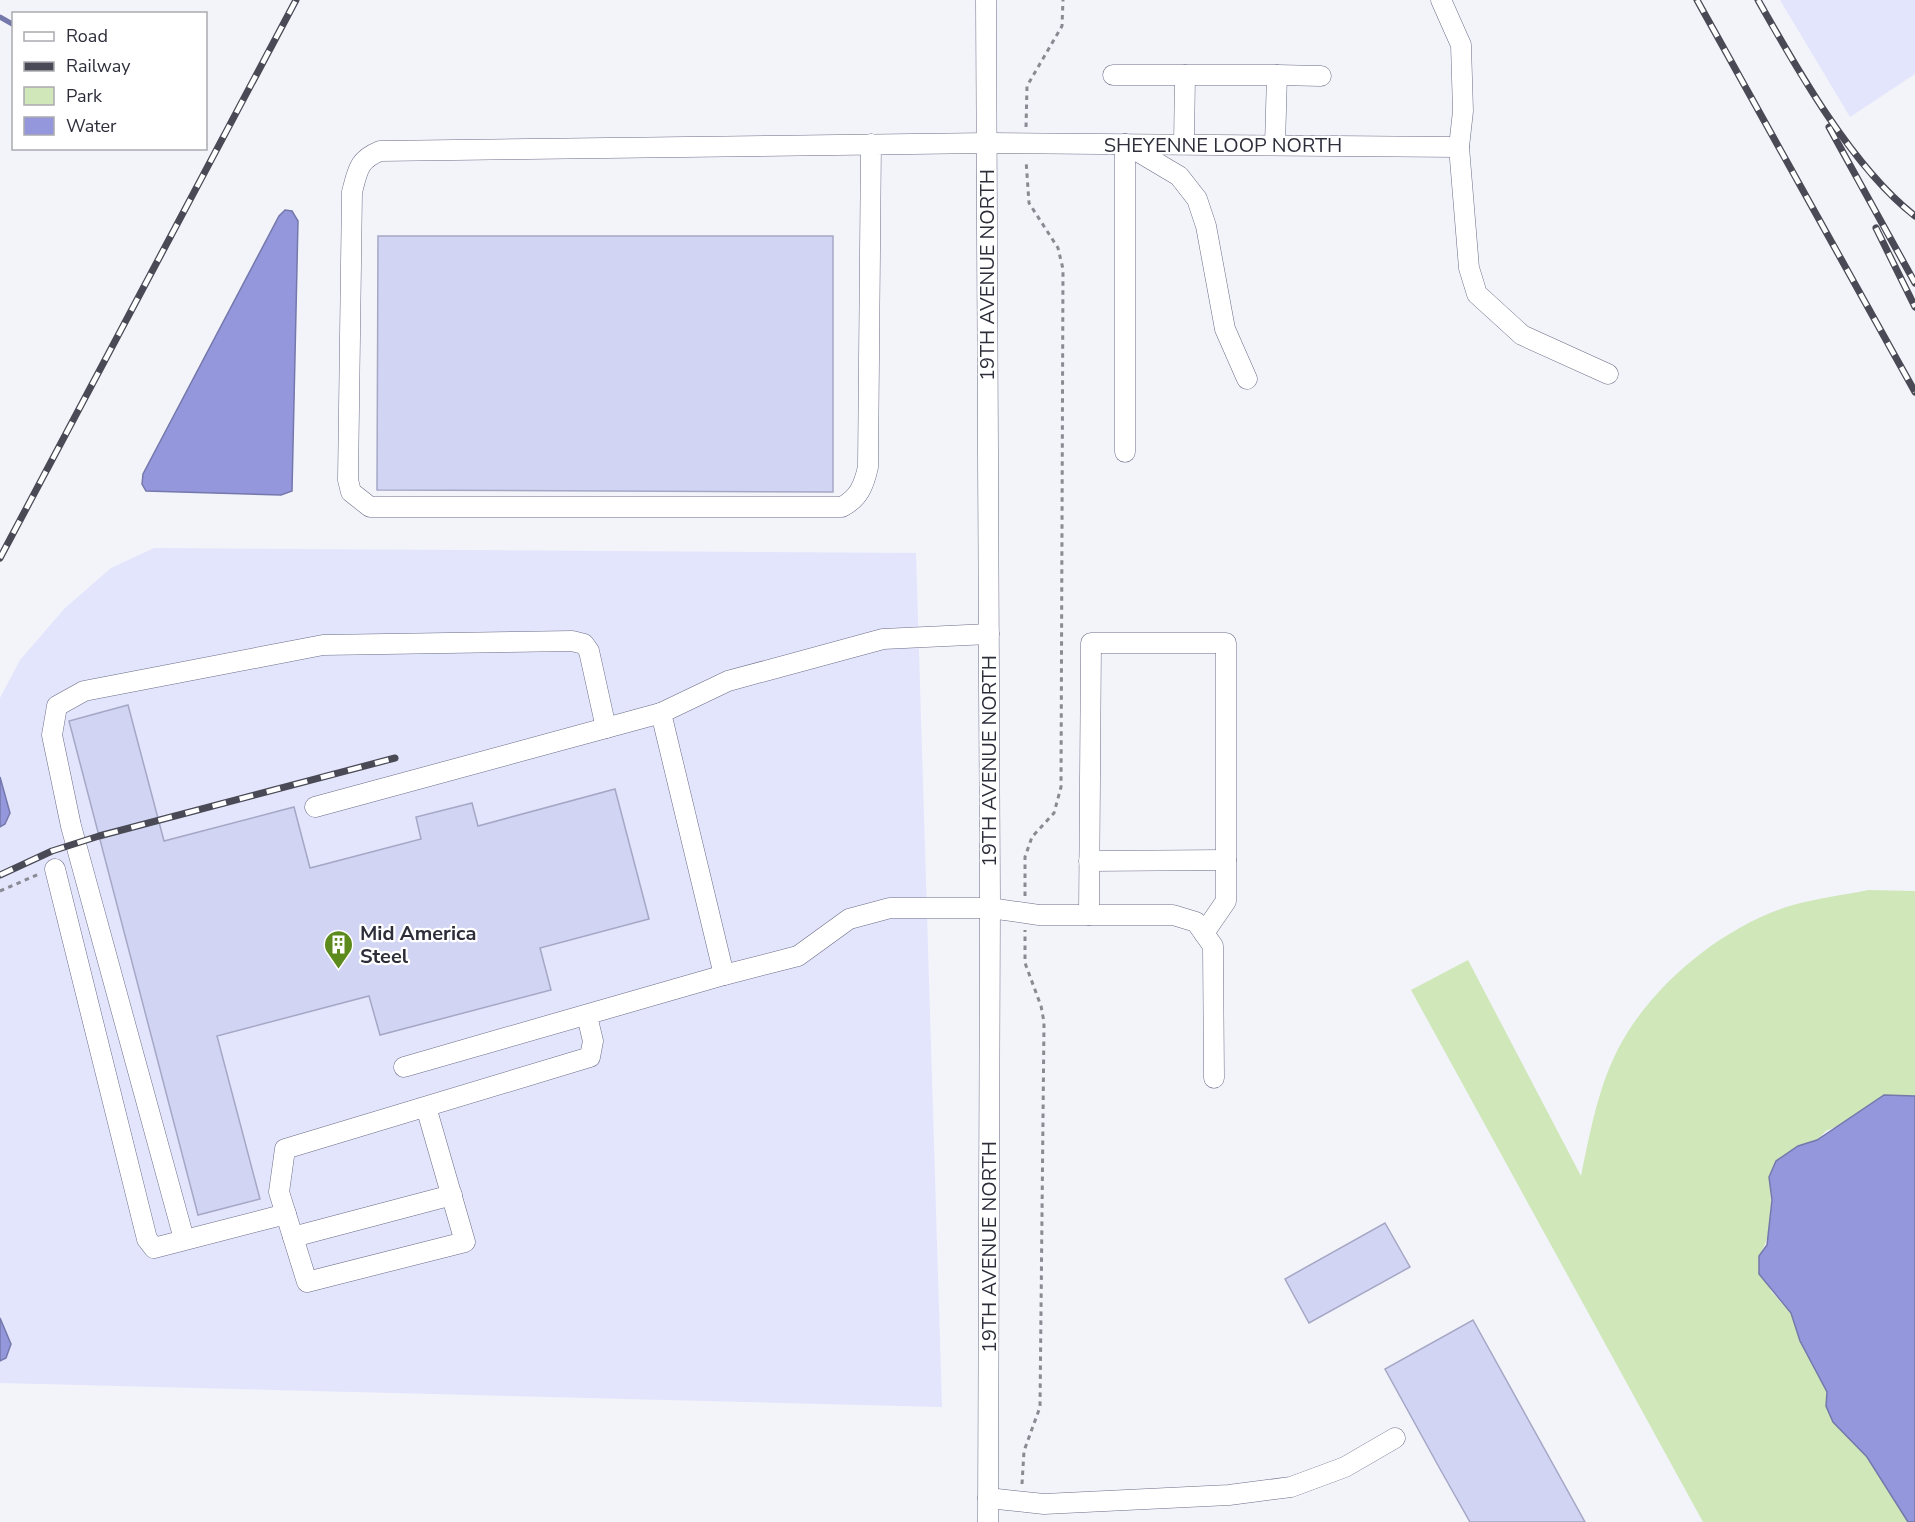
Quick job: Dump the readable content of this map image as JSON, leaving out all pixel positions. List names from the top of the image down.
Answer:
{
  "streets": {
    "street": ["SHEYENNE LOOP NORTH", "19TH AVENUE NORTH"]
  },
  "crossings": [
    ["SHEYENNE LOOP NORTH", "19TH AVENUE NORTH"]
  ],
  "places": {
    "building": ["Mid America Steel"]
  },
  "legend": [
    "Road",
    "Railway",
    "Park",
    "Water"
  ]
}
